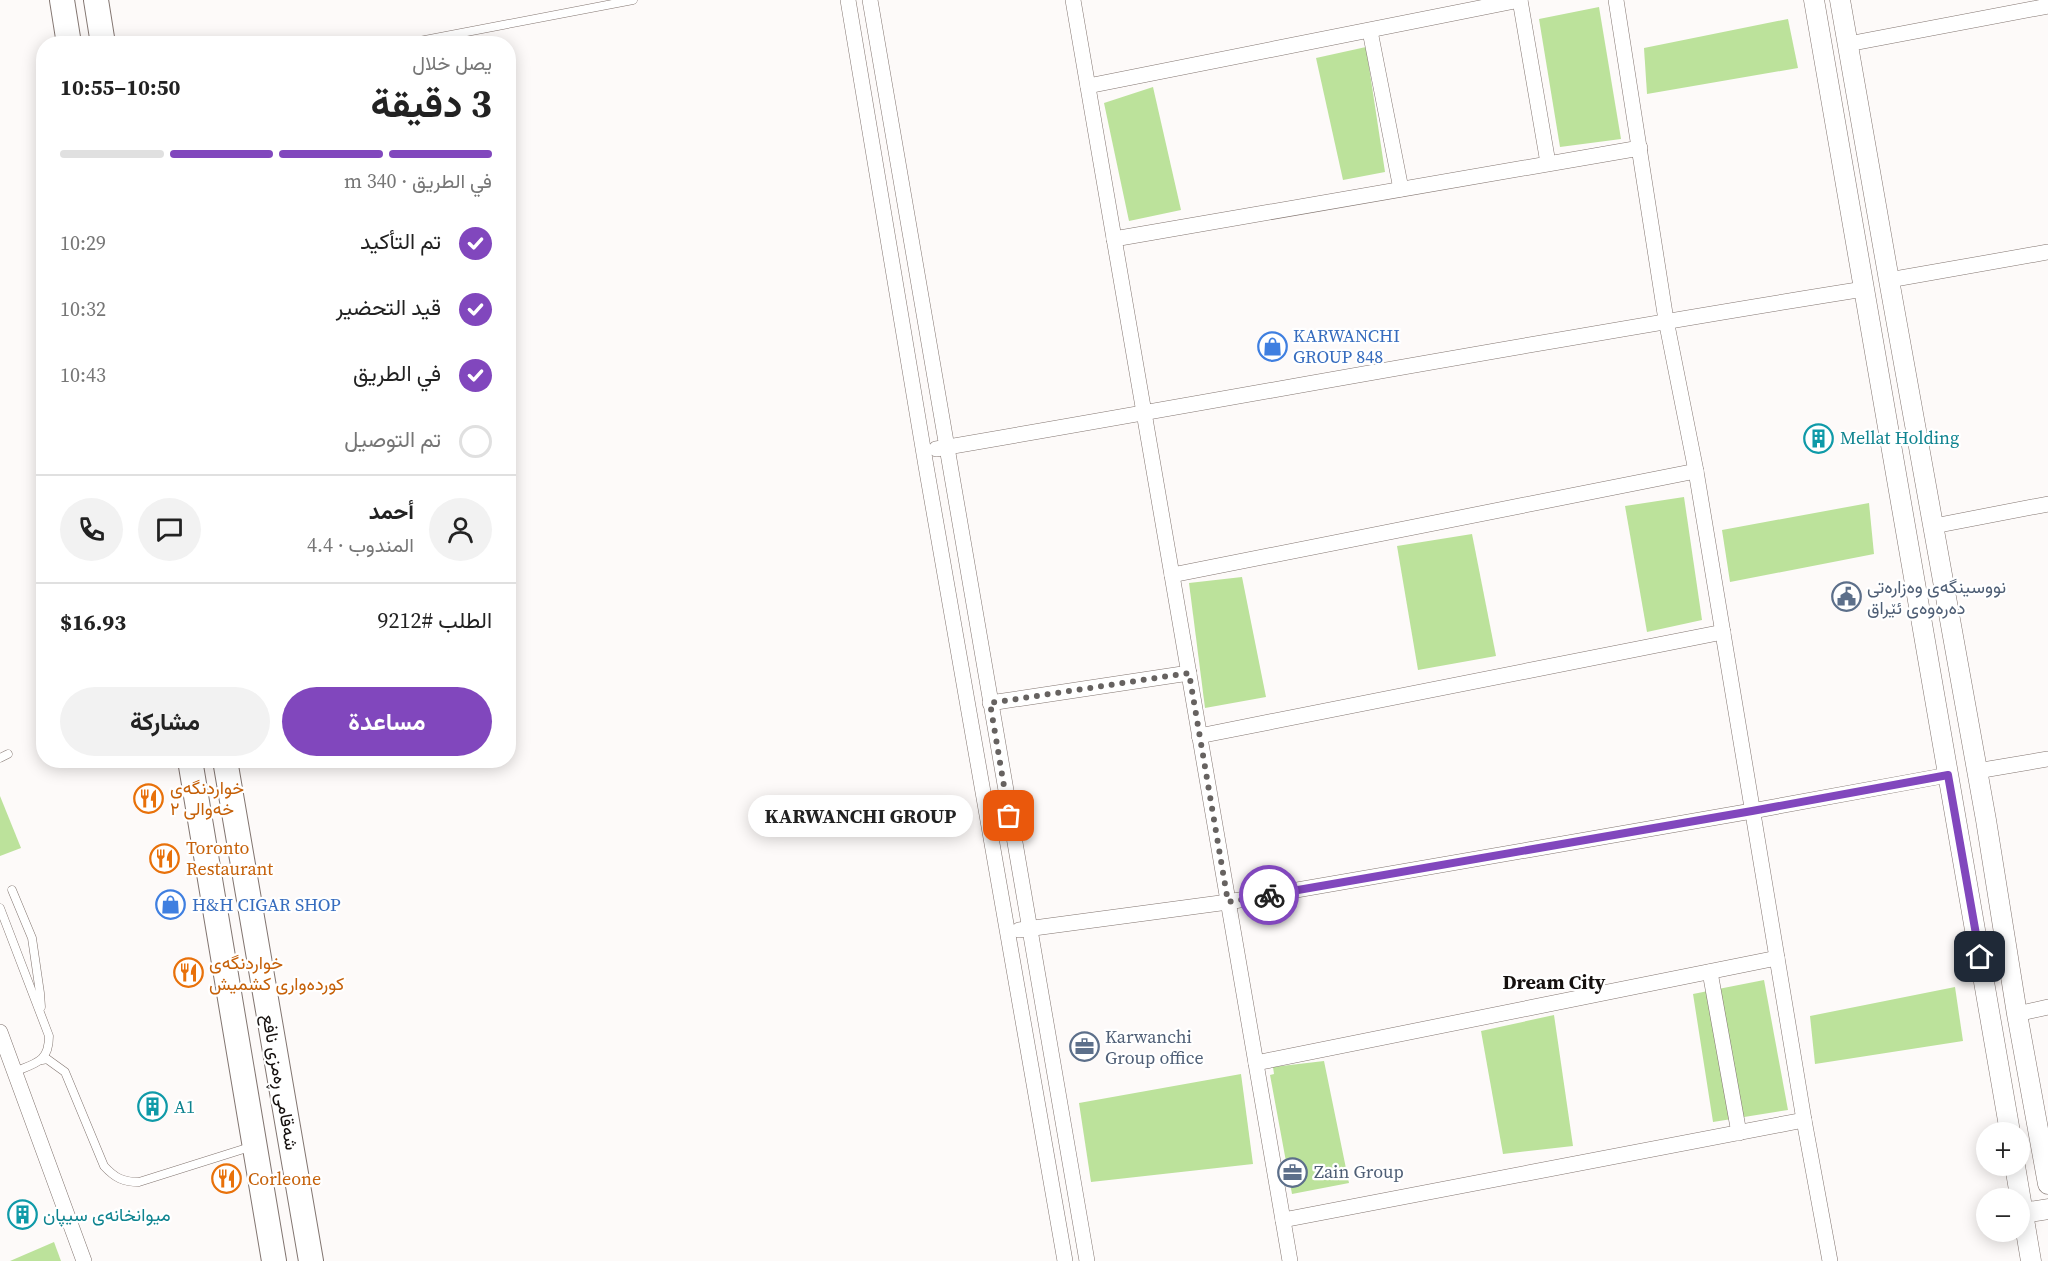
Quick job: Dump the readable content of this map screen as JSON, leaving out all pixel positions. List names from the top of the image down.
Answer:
{
  "streets": {
    "main road": ["شەقامی ڕەمزی نافع"]
  },
  "districts": ["Dream City"],
  "places": {
    "shop": ["KARWANCHI GROUP 848", "H&H CIGAR SHOP"],
    "building": ["Mellat Holding", "A1", "میوانخانەی سیپان"],
    "public building": ["نووسینگەی وەزارەتی دەرەوەی ئێراق"],
    "restaurant": [
      "خواردنگەی خەوالی ٢",
      "Toronto Restaurant",
      "خواردنگەی کوردەواری کشمیش",
      "Corleone"
    ],
    "other": ["KARWANCHI GROUP"],
    "office": ["Karwanchi Group office", "Zain Group"]
  },
  "page": {
    "heading": ["3 دقيقة", "يصل خلال", "10:50–10:55"],
    "panel": [
      "أحمد",
      "المندوب · 4.4",
      "الطلب #9212",
      "$16.93"
    ],
    "bar": "في الطريق · 340 m",
    "list": [
      ["تم التأكيد", "10:29"],
      ["قيد التحضير", "10:32"],
      ["في الطريق", "10:43"],
      "تم التوصيل"
    ],
    "buttons": ["مساعدة", "مشاركة"],
    "bubble": "KARWANCHI GROUP",
    "map_buttons": ["+", "−"]
  }
}
